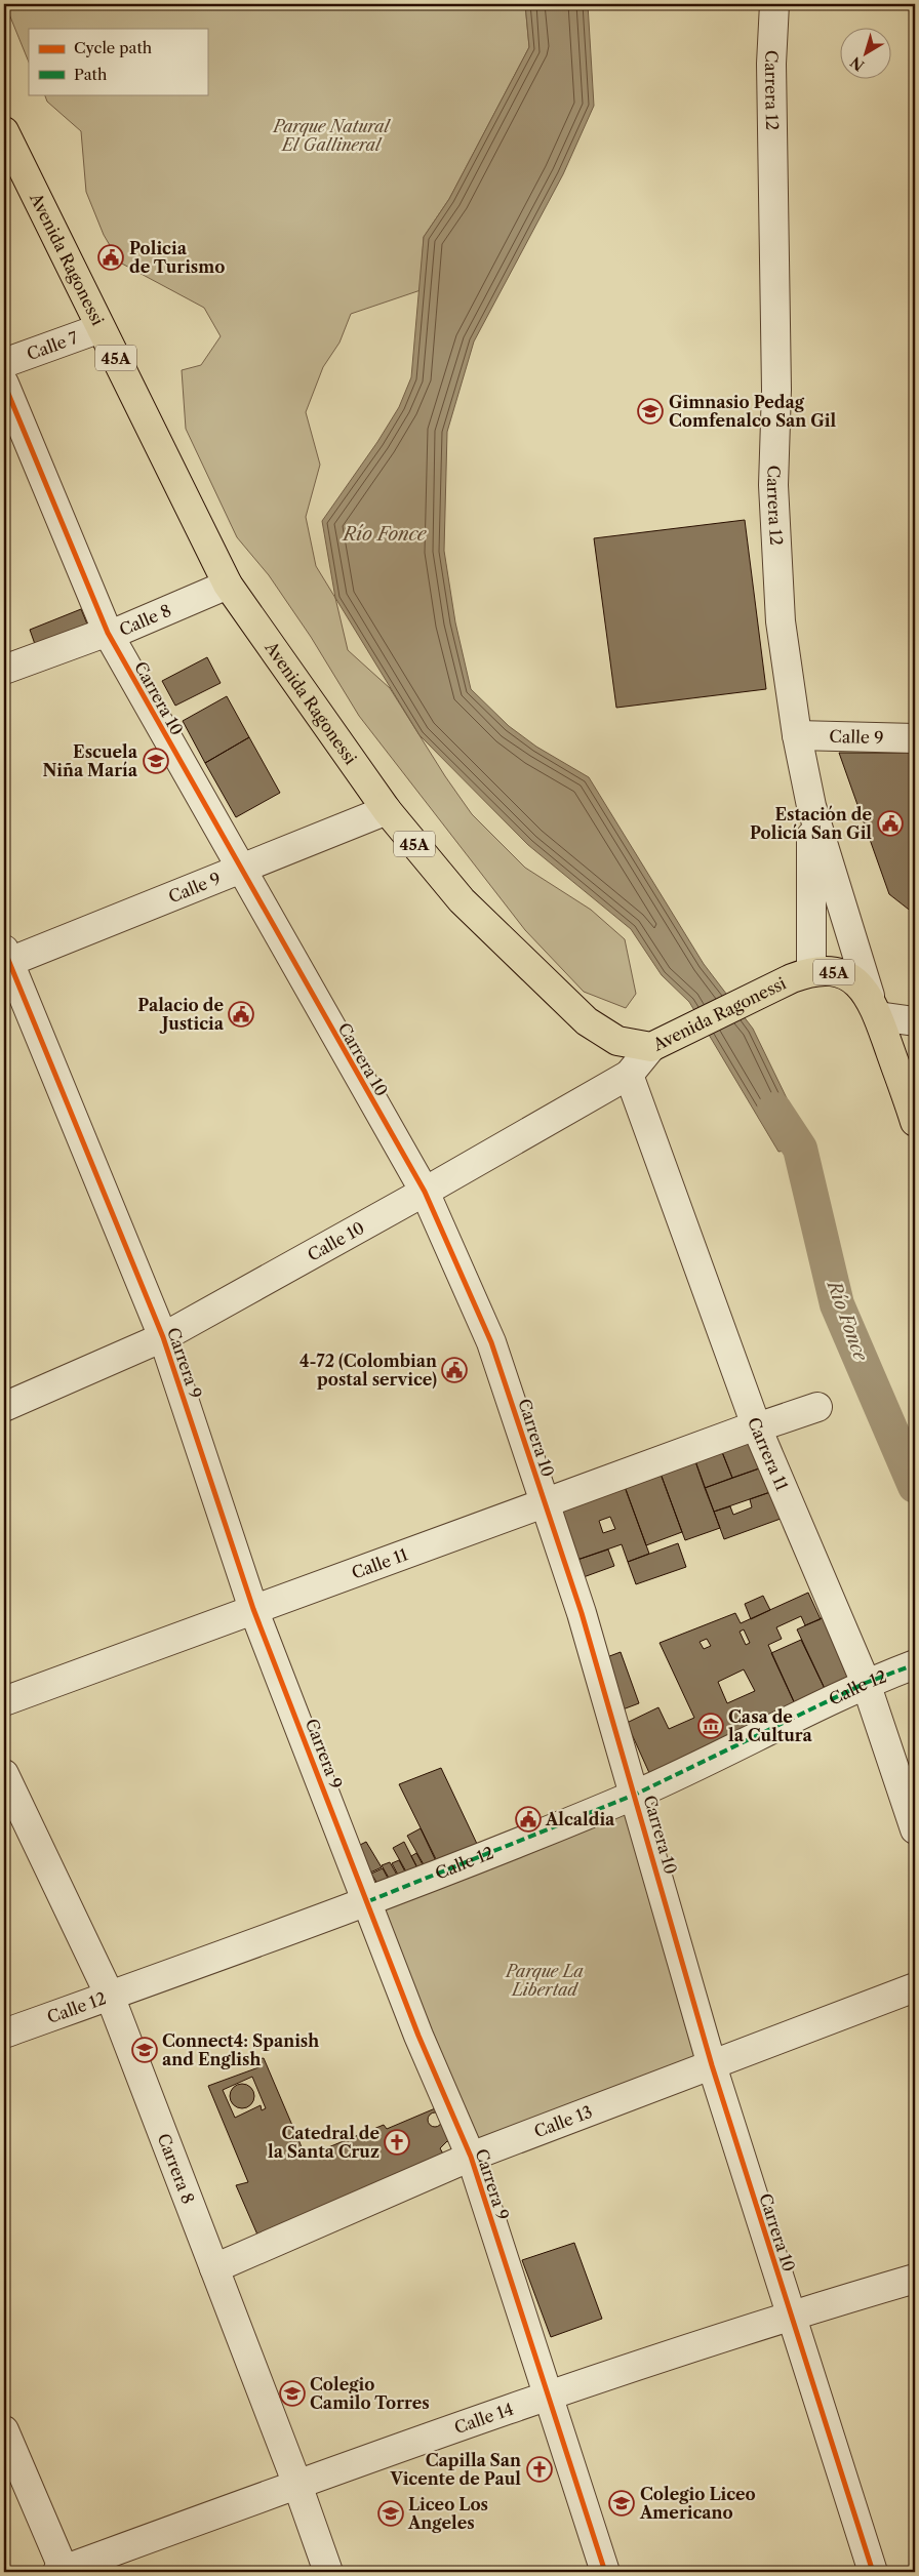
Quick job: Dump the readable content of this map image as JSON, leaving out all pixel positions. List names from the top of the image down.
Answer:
{
  "streets": {
    "highway": ["Avenida Ragonessi", "45A"],
    "street": [
      "Carrera 12",
      "Calle 7",
      "Calle 8",
      "Carrera 10",
      "Calle 9",
      "Calle 10",
      "Carrera 9",
      "Carrera 11",
      "Calle 11",
      "Calle 12",
      "Calle 13",
      "Carrera 8",
      "Calle 14"
    ]
  },
  "crossings": [
    ["Carrera 12", "45A"],
    ["Carrera 12", "Calle 9"],
    ["Avenida Ragonessi", "Calle 7"],
    ["Avenida Ragonessi", "45A"],
    ["Avenida Ragonessi", "Calle 8"],
    ["Avenida Ragonessi", "Calle 9"],
    ["Avenida Ragonessi", "Calle 10"],
    ["Calle 8", "Carrera 10"],
    ["Carrera 10", "Calle 9"],
    ["Carrera 10", "Calle 10"],
    ["Carrera 10", "Calle 11"],
    ["Carrera 10", "Calle 12"],
    ["Carrera 10", "Calle 13"],
    ["Carrera 10", "Calle 14"],
    ["Calle 9", "Carrera 9"],
    ["Calle 10", "Carrera 9"],
    ["Calle 10", "Carrera 11"],
    ["Carrera 9", "Calle 11"],
    ["Carrera 9", "Calle 12"],
    ["Carrera 9", "Calle 13"],
    ["Carrera 9", "Calle 14"],
    ["Carrera 11", "Calle 11"],
    ["Carrera 11", "Calle 12"],
    ["Calle 12", "Carrera 8"],
    ["Calle 13", "Carrera 8"],
    ["Carrera 8", "Calle 14"]
  ],
  "water": ["Río Fonce"],
  "parks": ["Parque Natural El Gallineral", "Parque La Libertad"],
  "places": {
    "public building": [
      "Policia de Turismo",
      "Estación de Policía San Gil",
      "Palacio de Justicia",
      "4-72 (Colombian postal service)",
      "Alcaldia"
    ],
    "school or university": [
      "Gimnasio Pedag Comfenalco San Gil",
      "Escuela Niña María",
      "Connect4: Spanish and English",
      "Colegio Camilo Torres",
      "Colegio Liceo Americano",
      "Liceo Los Angeles"
    ],
    "museum": ["Casa de la Cultura"],
    "church": ["Catedral de la Santa Cruz", "Capilla San Vicente de Paul"]
  },
  "legend": ["Cycle path", "Path"],
  "north": "bottom left"
}
